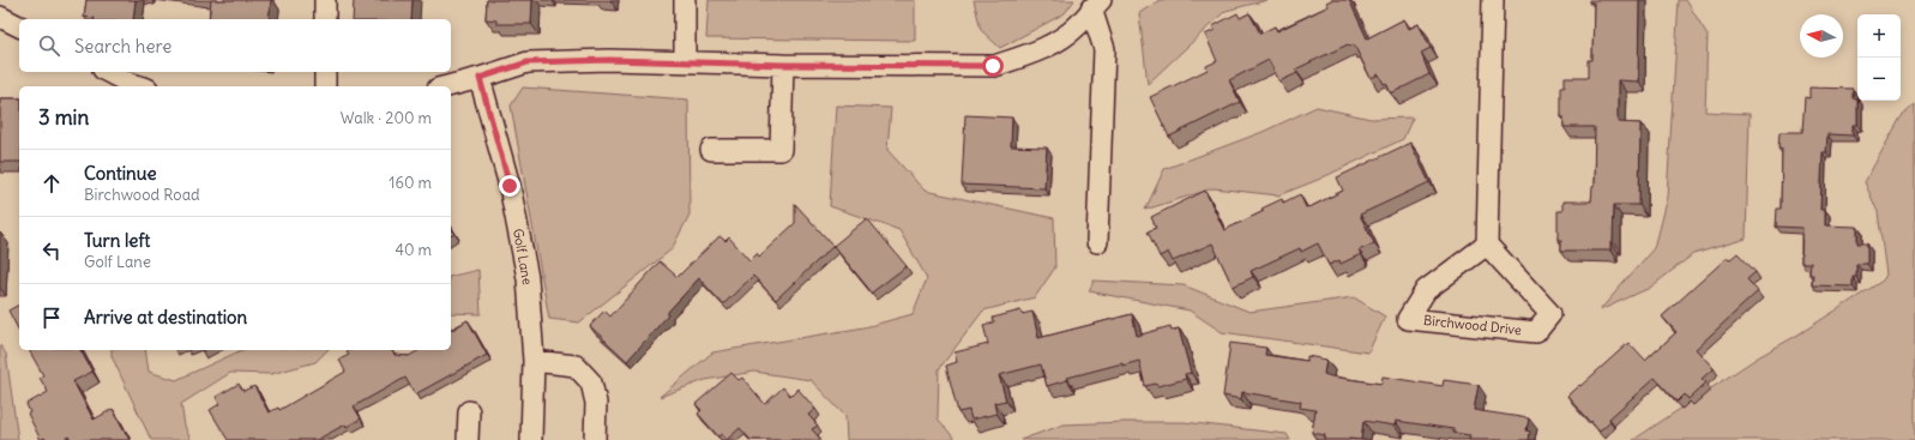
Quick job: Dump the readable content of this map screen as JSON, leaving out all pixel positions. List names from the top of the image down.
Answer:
{
  "streets": {
    "street": ["Golf Lane", "Birchwood Drive"]
  },
  "north": "left",
  "page": {
    "map_buttons": ["+", "−"],
    "search": "Search here",
    "heading": ["3 min", "Walk · 200 m"],
    "list": [
      ["Continue", "Birchwood Road", "160 m"],
      ["Turn left", "Golf Lane", "40 m"],
      "Arrive at destination"
    ]
  }
}
